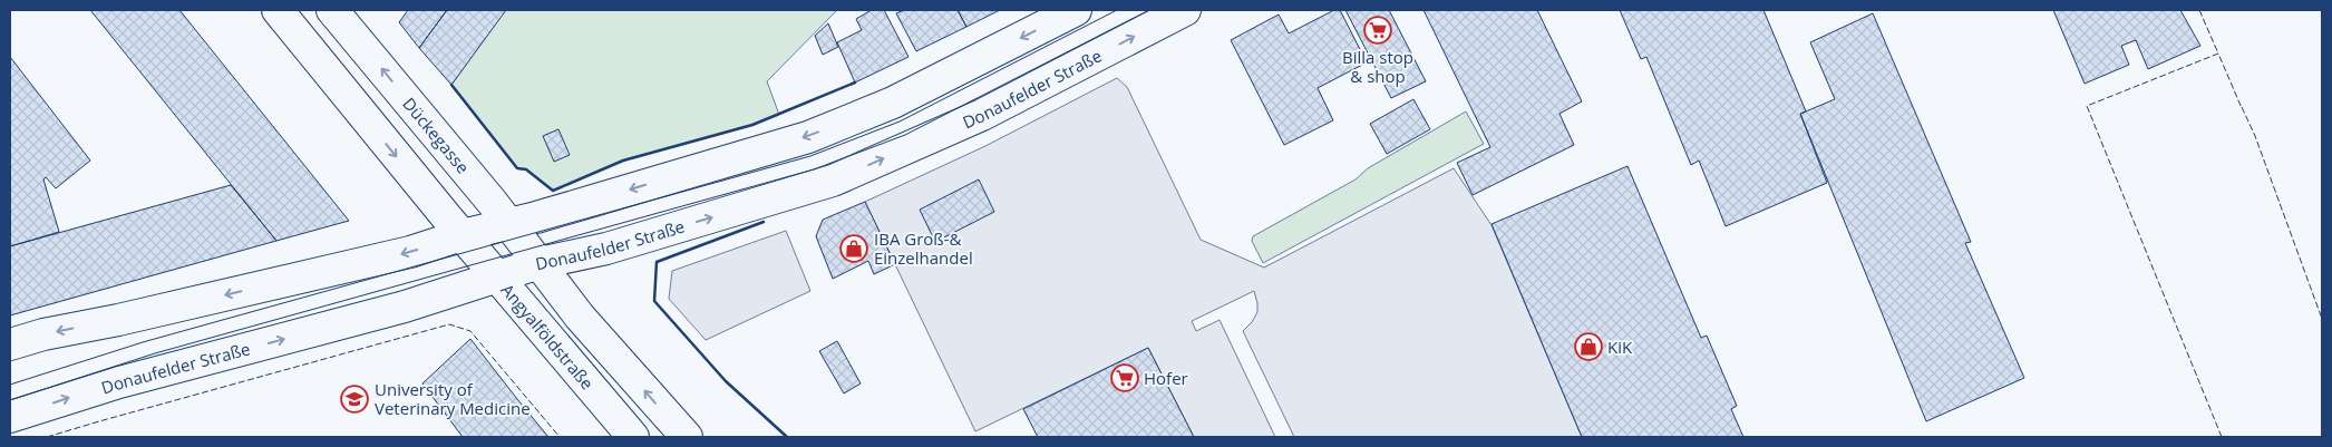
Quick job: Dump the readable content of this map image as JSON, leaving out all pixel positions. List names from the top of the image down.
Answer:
{
  "streets": {
    "main road": ["Donaufelder Straße", "Dückegasse", "Angyalföldstraße"]
  },
  "crossings": [
    ["Donaufelder Straße", "Dückegasse"],
    ["Donaufelder Straße", "Angyalföldstraße"]
  ],
  "places": {
    "supermarket": ["Billa stop & shop", "Hofer"],
    "shop": ["IBA Groß-& Einzelhandel", "KiK"],
    "school or university": ["University of Veterinary Medicine"]
  }
}
